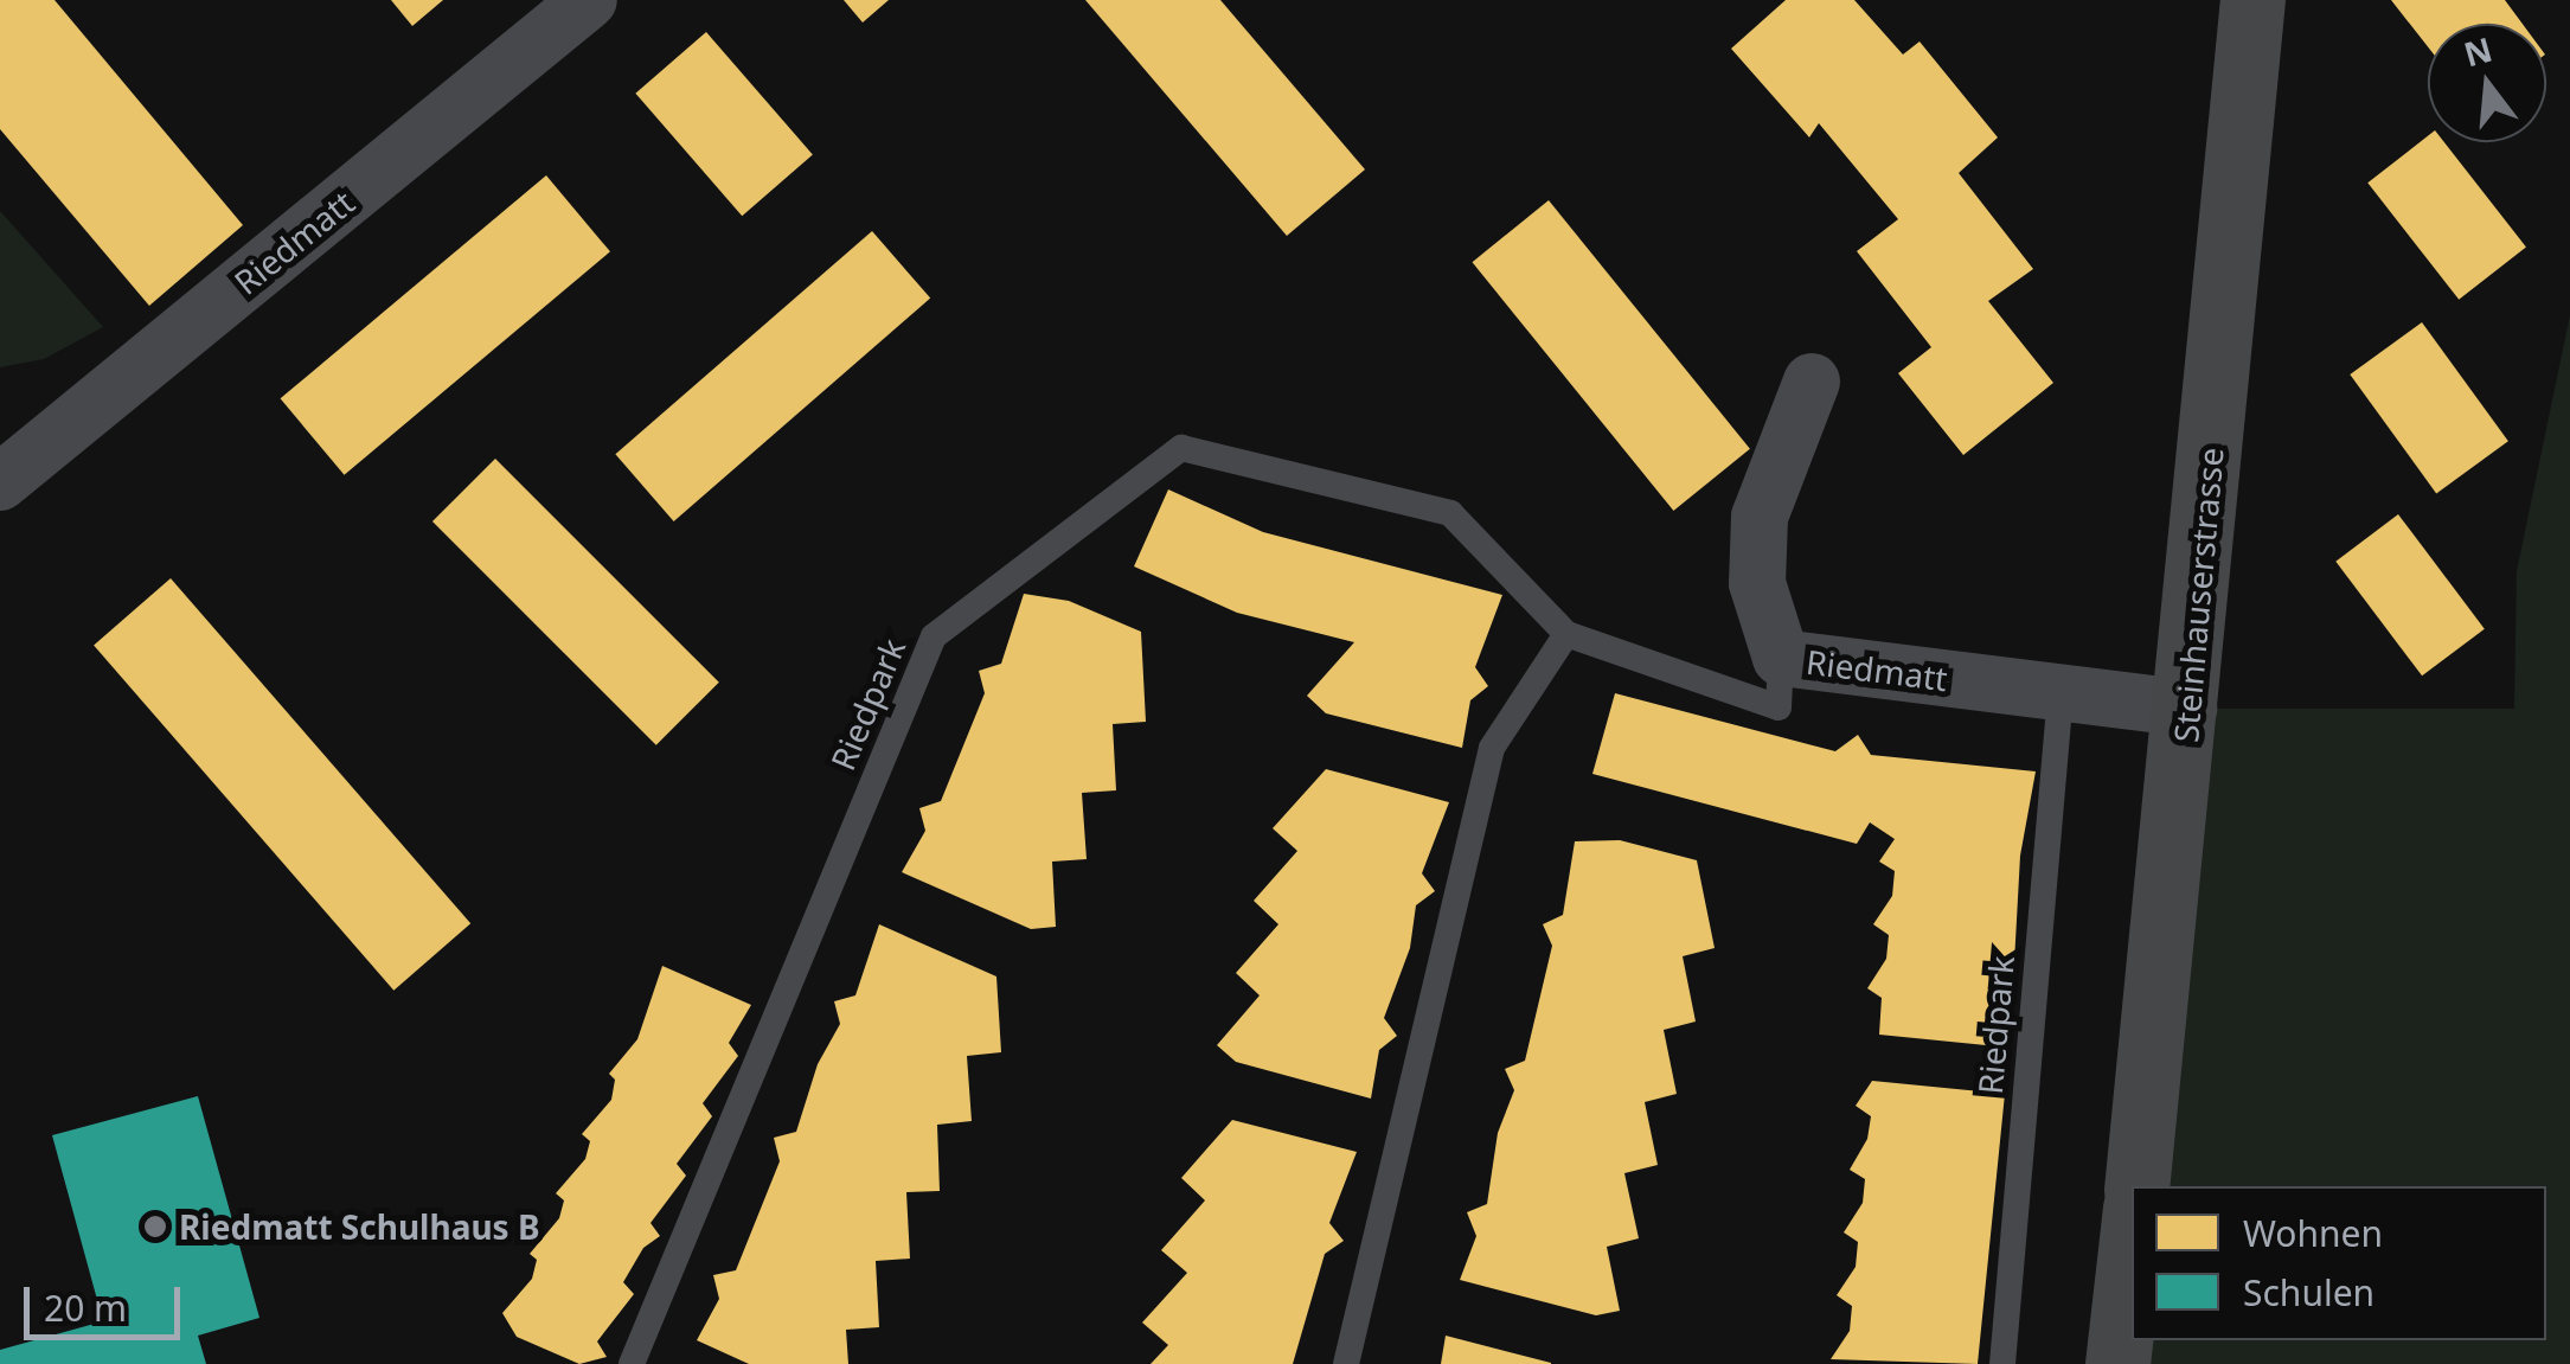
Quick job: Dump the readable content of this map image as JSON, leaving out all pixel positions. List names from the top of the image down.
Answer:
{
  "streets": {
    "street": ["Riedmatt", "Steinhauserstrasse"],
    "lane": ["Riedpark"]
  },
  "crossings": [
    ["Riedmatt", "Steinhauserstrasse"],
    ["Riedmatt", "Riedpark"]
  ],
  "places": ["Riedmatt Schulhaus B"],
  "legend": ["Wohnen", "Schulen"],
  "scale_bar": "20 m",
  "north": "top"
}
